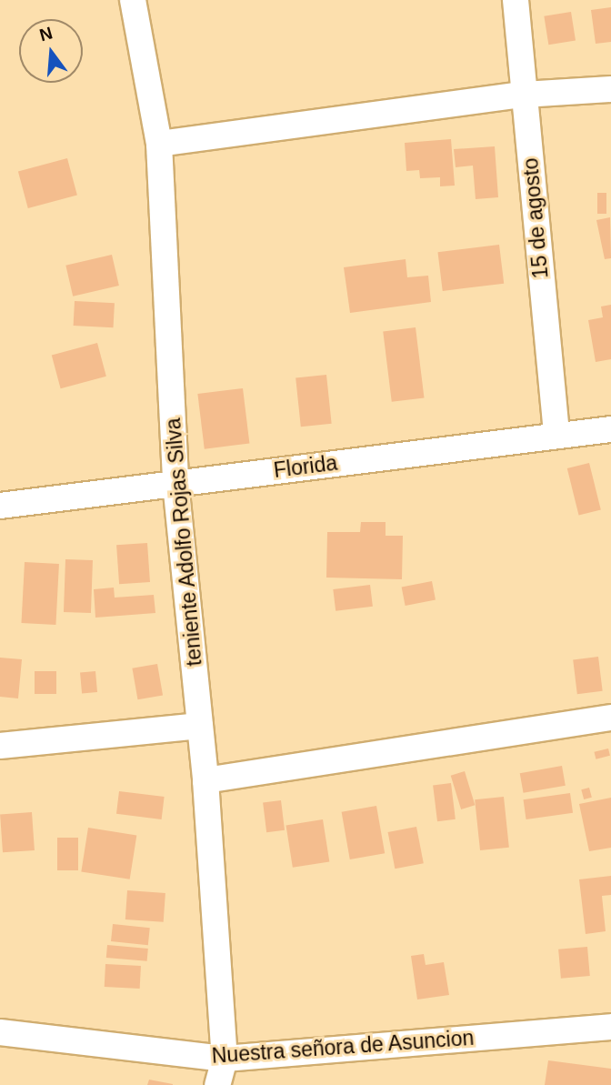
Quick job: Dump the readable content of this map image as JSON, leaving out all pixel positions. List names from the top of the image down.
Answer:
{
  "streets": {
    "street": [
      "15 de agosto",
      "Florida",
      "teniente Adolfo Rojas Silva",
      "Nuestra señora de Asuncion"
    ]
  },
  "crossings": [
    ["15 de agosto", "Florida"],
    ["Florida", "teniente Adolfo Rojas Silva"],
    ["teniente Adolfo Rojas Silva", "Nuestra señora de Asuncion"]
  ],
  "north": "top"
}
